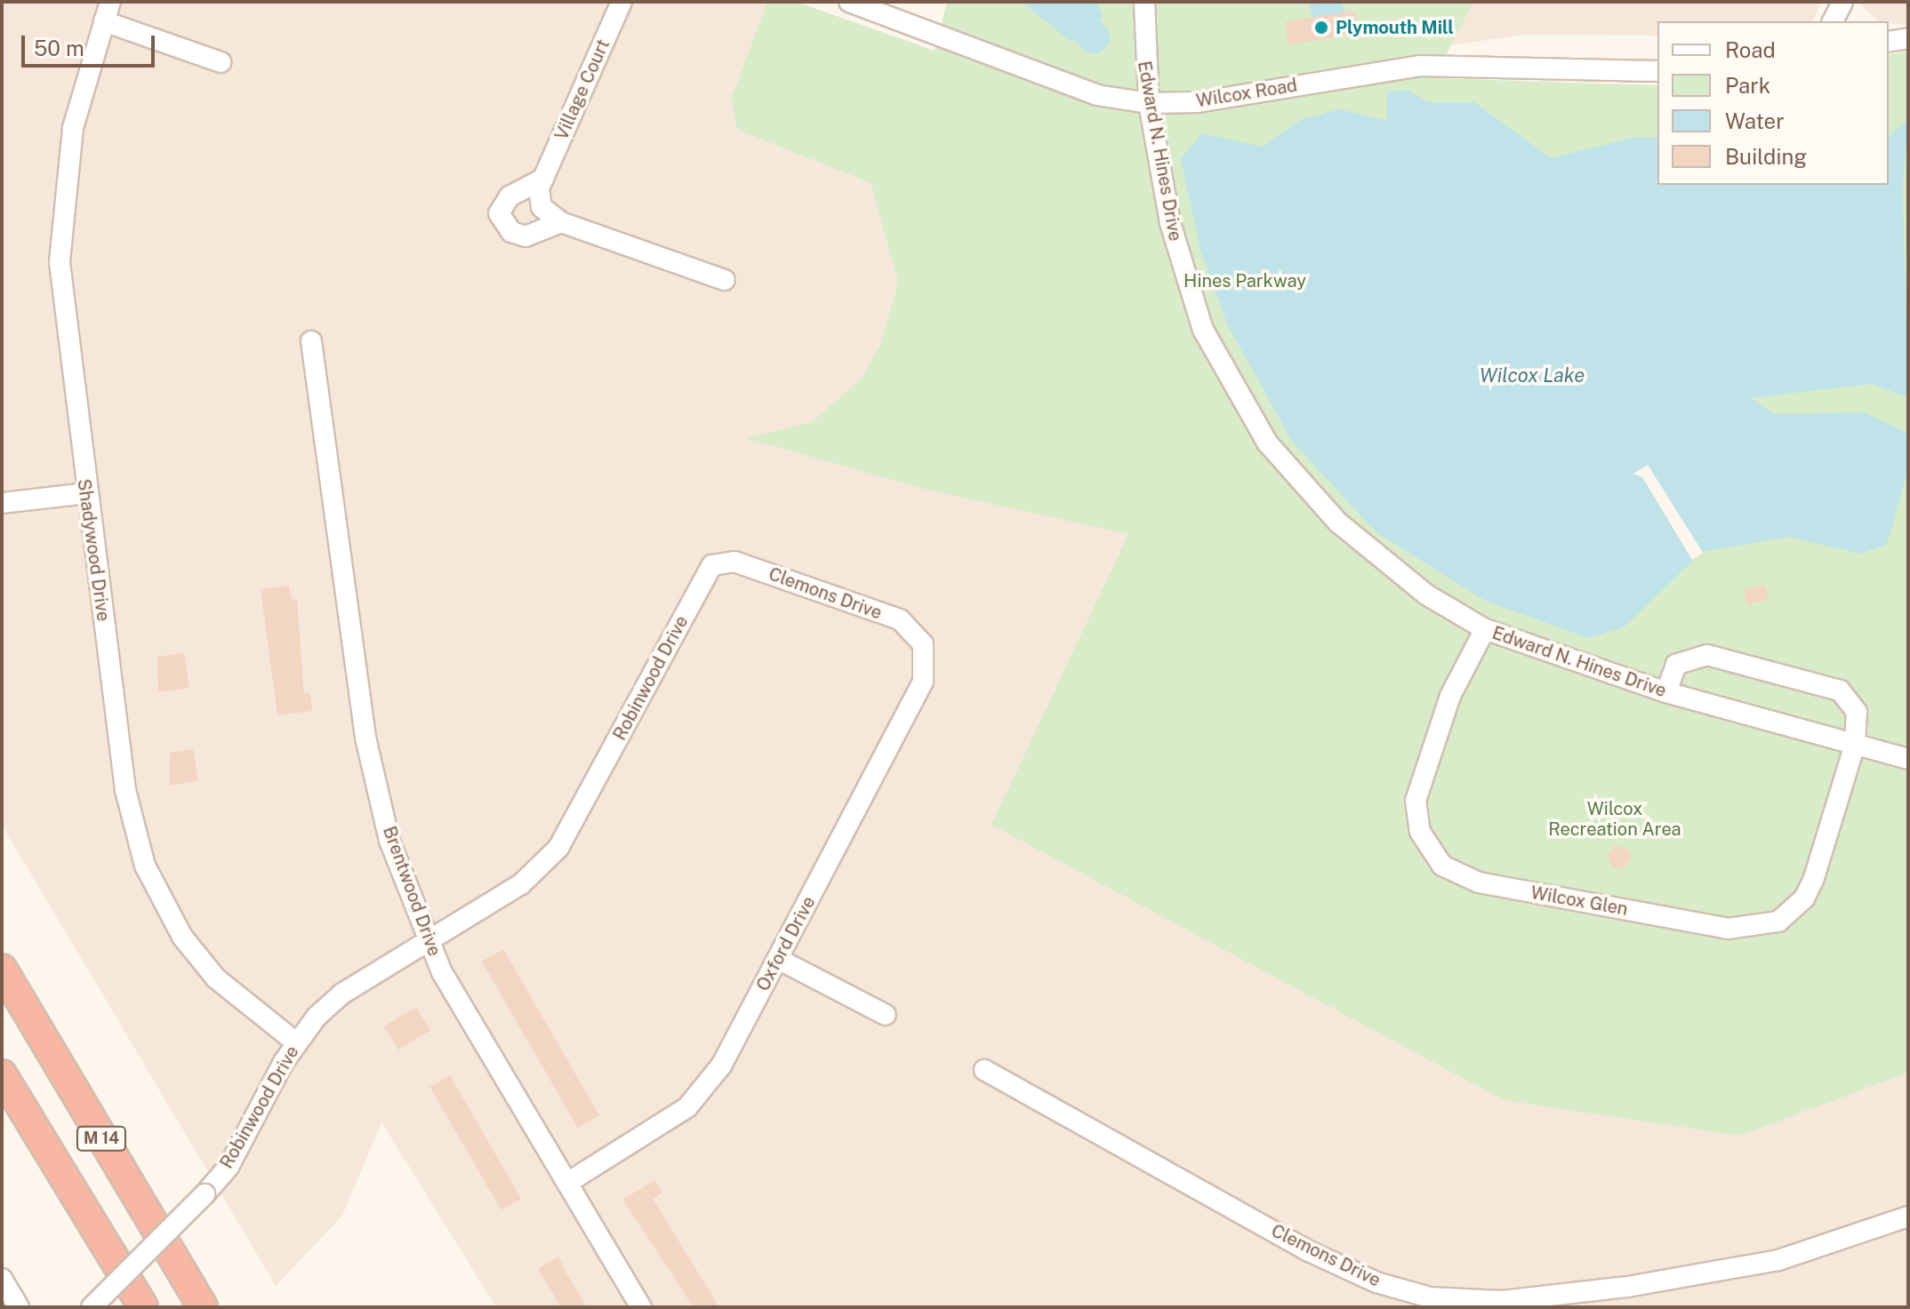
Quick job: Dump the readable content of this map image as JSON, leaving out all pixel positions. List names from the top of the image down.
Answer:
{
  "streets": {
    "highway": ["M 14"],
    "street": [
      "Village Court",
      "Wilcox Road",
      "Edward N. Hines Drive",
      "Shadywood Drive",
      "Clemons Drive",
      "Robinwood Drive",
      "Brentwood Drive",
      "Wilcox Glen",
      "Oxford Drive"
    ]
  },
  "crossings": [
    ["Wilcox Road", "Edward N. Hines Drive"],
    ["Edward N. Hines Drive", "Wilcox Glen"],
    ["Shadywood Drive", "Robinwood Drive"],
    ["Clemons Drive", "Robinwood Drive"],
    ["Clemons Drive", "Oxford Drive"],
    ["Robinwood Drive", "Brentwood Drive"],
    ["Brentwood Drive", "Oxford Drive"]
  ],
  "water": ["Wilcox Lake"],
  "parks": ["Hines Parkway", "Wilcox Recreation Area"],
  "places": ["Plymouth Mill"],
  "legend": [
    "Road",
    "Park",
    "Water",
    "Building"
  ],
  "scale_bar": "50 m"
}
